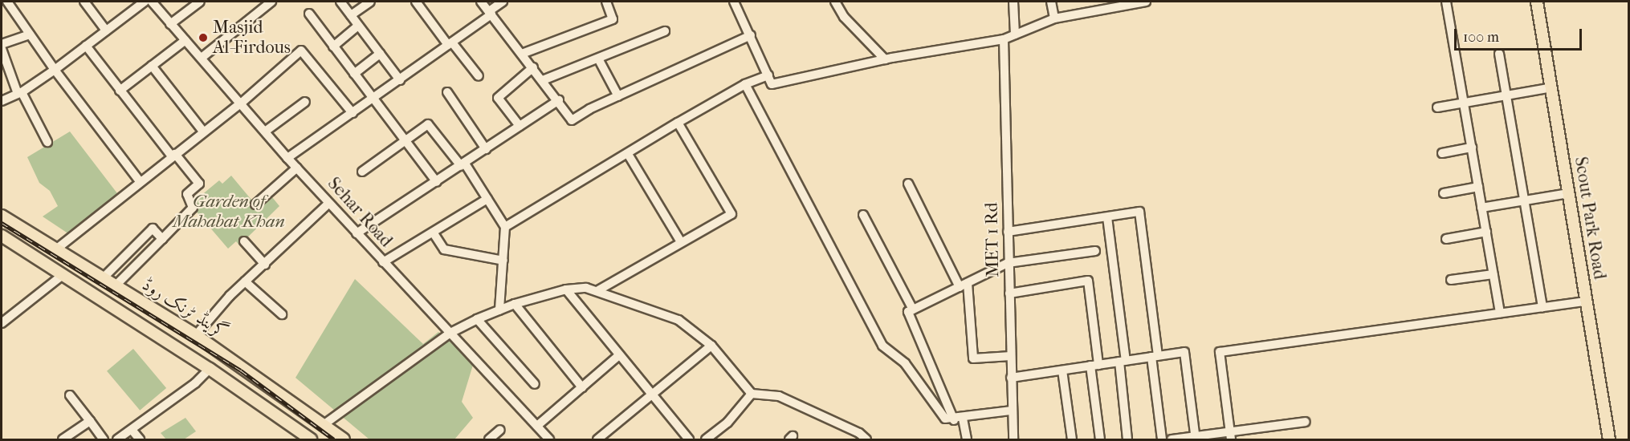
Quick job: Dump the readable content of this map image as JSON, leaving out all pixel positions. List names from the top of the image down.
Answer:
{
  "streets": {
    "main road": ["Scout Park Road", "گرینڈ ٹرنک روڈ"],
    "street": ["Sehar Road", "MET 1 Rd"]
  },
  "parks": ["Garden of Mahabat Khan"],
  "places": ["Masjid Al-Firdous"],
  "scale_bar": "100 m"
}
